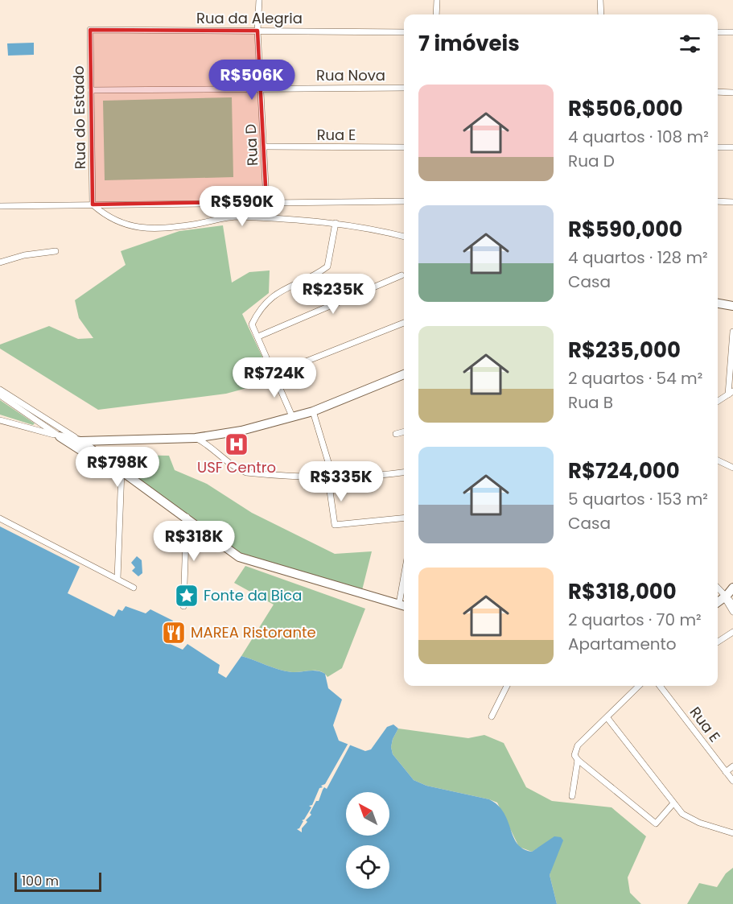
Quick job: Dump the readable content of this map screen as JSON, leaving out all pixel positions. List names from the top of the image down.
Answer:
{
  "streets": {
    "street": [
      "Rua da Alegria",
      "Rua Nova",
      "Rua do Estado",
      "Rua E",
      "Rua D"
    ]
  },
  "crossings": [
    ["Rua da Alegria", "Rua do Estado"],
    ["Rua da Alegria", "Rua D"],
    ["Rua Nova", "Rua do Estado"],
    ["Rua Nova", "Rua D"],
    ["Rua E", "Rua D"]
  ],
  "places": {
    "hospital": ["USF Centro"],
    "place": ["Fonte da Bica"],
    "restaurant": ["MAREA Ristorante"]
  },
  "scale_bar": "100 m",
  "north": "top left",
  "page": {
    "heading": "7 imóveis",
    "price": [
      "R$506K",
      "R$590K",
      "R$235K",
      "R$724K",
      "R$798K",
      "R$335K",
      "R$318K"
    ],
    "list": [
      {
        "name": "R$506,000",
        "note": "4 quartos · 108 m² · Rua D"
      },
      {
        "name": "R$590,000",
        "note": "4 quartos · 128 m² · Casa"
      },
      {
        "name": "R$235,000",
        "note": "2 quartos · 54 m² · Rua B"
      },
      {
        "name": "R$724,000",
        "note": "5 quartos · 153 m² · Casa"
      },
      {
        "name": "R$318,000",
        "note": "2 quartos · 70 m² · Apartamento"
      }
    ],
    "scale": "100 m"
  }
}
